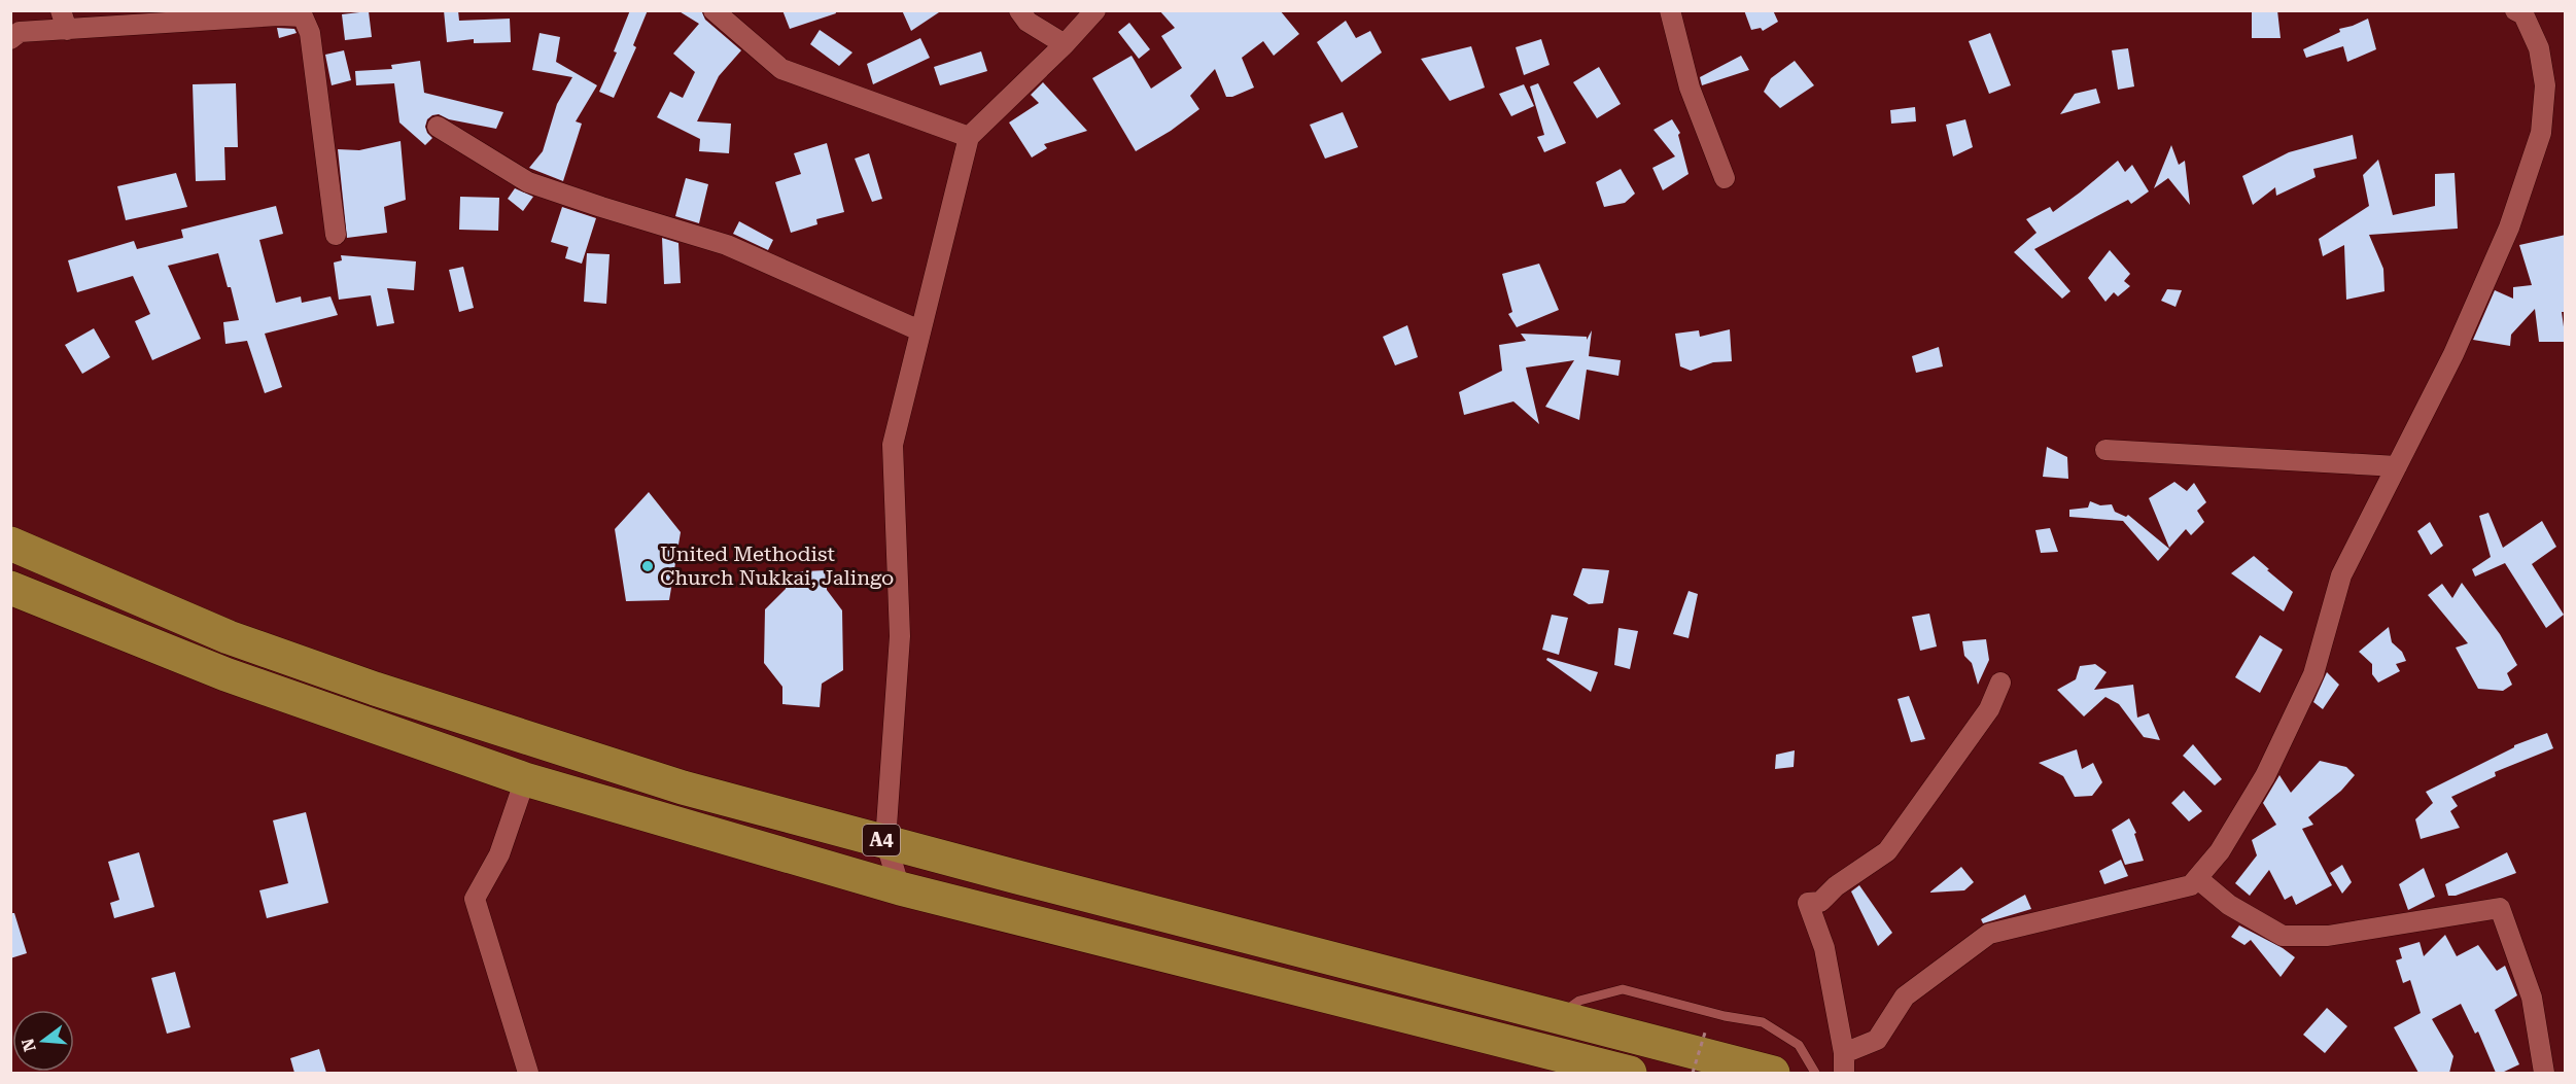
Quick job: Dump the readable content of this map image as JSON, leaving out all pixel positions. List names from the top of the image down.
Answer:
{
  "streets": {
    "highway": ["A4"]
  },
  "places": ["United Methodist Church Nukkai, Jalingo"],
  "north": "left"
}
